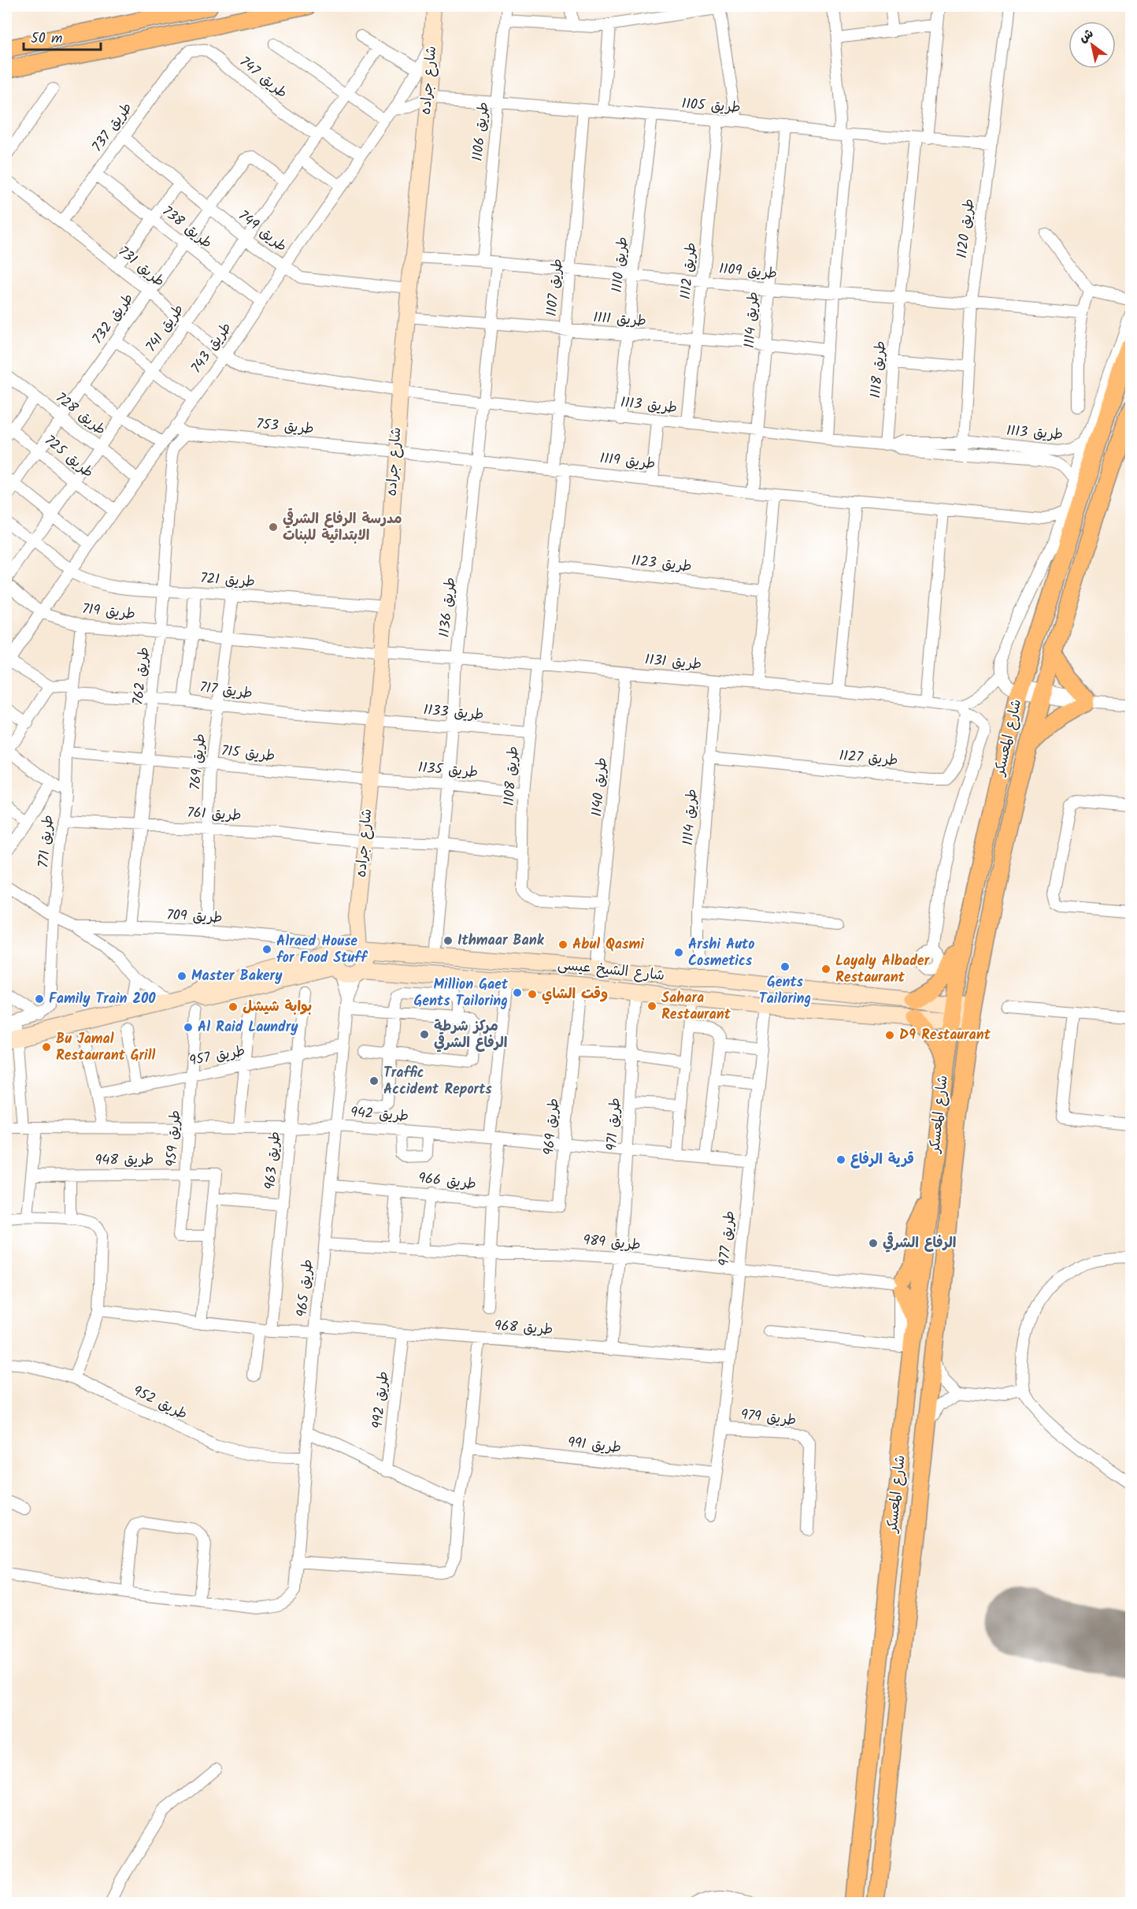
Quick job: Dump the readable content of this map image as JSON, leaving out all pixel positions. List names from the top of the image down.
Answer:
{
  "streets": {
    "main road": ["شارع المعسكر"],
    "street": [
      "طريق 747",
      "شارع جراده",
      "طريق 1105",
      "طريق 737",
      "طريق 1106",
      "طريق 738",
      "طريق 1120",
      "طريق 749",
      "طريق 1110",
      "طريق 731",
      "طريق 1112",
      "طريق 1109",
      "طريق 1107",
      "طريق 732",
      "طريق 1111",
      "طريق 1114",
      "طريق 741",
      "طريق 743",
      "طريق 1118",
      "طريق 1113",
      "طريق 728",
      "طريق 753",
      "طريق 725",
      "طريق 1119",
      "طريق 1123",
      "طريق 721",
      "طريق 1136",
      "طريق 719",
      "طريق 1131",
      "طريق 762",
      "طريق 717",
      "طريق 1133",
      "طريق 715",
      "طريق 1127",
      "طريق 769",
      "طريق 1135",
      "طريق 1108",
      "طريق 1140",
      "طريق 761",
      "طريق 771",
      "طريق 709",
      "شارع الشيخ عيسى",
      "طريق 957",
      "طريق 942",
      "طريق 971",
      "طريق 969",
      "طريق 959",
      "طريق 948",
      "طريق 963",
      "طريق 966",
      "طريق 977",
      "طريق 989",
      "طريق 965",
      "طريق 968",
      "طريق 992",
      "طريق 952",
      "طريق 979",
      "طريق 991"
    ]
  },
  "crossings": [
    ["طريق 747", "طريق 737"],
    ["طريق 747", "طريق 741"],
    ["طريق 747", "طريق 743"],
    ["شارع جراده", "طريق 1105"],
    ["شارع جراده", "طريق 749"],
    ["شارع جراده", "طريق 731"],
    ["شارع جراده", "طريق 1109"],
    ["شارع جراده", "طريق 1111"],
    ["شارع جراده", "طريق 743"],
    ["شارع جراده", "طريق 1113"],
    ["شارع جراده", "طريق 753"],
    ["شارع جراده", "طريق 1119"],
    ["شارع جراده", "طريق 721"],
    ["شارع جراده", "طريق 719"],
    ["شارع جراده", "طريق 1131"],
    ["شارع جراده", "طريق 717"],
    ["شارع جراده", "طريق 1133"],
    ["شارع جراده", "طريق 715"],
    ["شارع جراده", "طريق 1135"],
    ["شارع جراده", "طريق 761"],
    ["شارع جراده", "شارع الشيخ عيسى"],
    ["طريق 1105", "طريق 1106"],
    ["طريق 1105", "طريق 1120"],
    ["طريق 1105", "طريق 1110"],
    ["طريق 1105", "طريق 1112"],
    ["طريق 1105", "طريق 1107"],
    ["طريق 1105", "طريق 1114"],
    ["طريق 1105", "طريق 1118"],
    ["طريق 737", "طريق 738"],
    ["طريق 737", "طريق 749"],
    ["طريق 737", "طريق 731"],
    ["طريق 1106", "طريق 1109"],
    ["طريق 738", "طريق 732"],
    ["طريق 738", "طريق 741"],
    ["طريق 738", "طريق 743"],
    ["طريق 1120", "طريق 1109"],
    ["طريق 1120", "طريق 1113"],
    ["طريق 749", "طريق 732"],
    ["طريق 749", "طريق 741"],
    ["طريق 749", "طريق 743"],
    ["طريق 1110", "طريق 1109"],
    ["طريق 1110", "طريق 1111"],
    ["طريق 1110", "طريق 1113"],
    ["طريق 731", "طريق 732"],
    ["طريق 731", "طريق 741"],
    ["طريق 731", "طريق 743"],
    ["طريق 731", "طريق 1113"],
    ["طريق 1112", "طريق 1109"],
    ["طريق 1112", "طريق 1111"],
    ["طريق 1112", "طريق 1113"],
    ["طريق 1109", "طريق 1107"],
    ["طريق 1109", "طريق 1114"],
    ["طريق 1109", "طريق 1118"],
    ["طريق 1109", "طريق 1136"],
    ["طريق 1107", "طريق 1111"],
    ["طريق 1107", "طريق 1113"],
    ["طريق 1107", "طريق 1119"],
    ["طريق 732", "طريق 741"],
    ["طريق 732", "طريق 728"],
    ["طريق 732", "طريق 725"],
    ["طريق 1111", "طريق 1114"],
    ["طريق 1111", "طريق 1136"],
    ["طريق 1114", "طريق 1113"],
    ["طريق 1114", "طريق 1131"],
    ["طريق 1114", "طريق 1127"],
    ["طريق 741", "طريق 728"],
    ["طريق 741", "طريق 725"],
    ["طريق 741", "طريق 721"],
    ["طريق 743", "طريق 728"],
    ["طريق 743", "طريق 753"],
    ["طريق 743", "طريق 725"],
    ["طريق 743", "طريق 721"],
    ["طريق 743", "طريق 719"],
    ["طريق 1118", "طريق 1113"],
    ["طريق 1113", "طريق 1136"],
    ["طريق 753", "طريق 1119"],
    ["طريق 753", "طريق 762"],
    ["طريق 1119", "طريق 1136"],
    ["طريق 721", "طريق 762"],
    ["طريق 721", "طريق 769"],
    ["طريق 1136", "طريق 1131"],
    ["طريق 1136", "طريق 1133"],
    ["طريق 1136", "طريق 1135"],
    ["طريق 1136", "طريق 761"],
    ["طريق 1136", "شارع الشيخ عيسى"],
    ["طريق 719", "طريق 1131"],
    ["طريق 719", "طريق 762"],
    ["طريق 719", "طريق 769"],
    ["طريق 719", "طريق 771"],
    ["طريق 1131", "طريق 1108"],
    ["طريق 1131", "طريق 1140"],
    ["طريق 762", "طريق 717"],
    ["طريق 762", "طريق 715"],
    ["طريق 762", "طريق 761"],
    ["طريق 762", "طريق 709"],
    ["طريق 717", "طريق 1133"],
    ["طريق 717", "طريق 769"],
    ["طريق 717", "طريق 771"],
    ["طريق 1133", "طريق 1108"],
    ["شارع المعسكر", "شارع الشيخ عيسى"],
    ["طريق 715", "طريق 769"],
    ["طريق 715", "طريق 1135"],
    ["طريق 715", "طريق 771"],
    ["طريق 769", "طريق 761"],
    ["طريق 769", "طريق 709"],
    ["طريق 1135", "طريق 1108"],
    ["طريق 1108", "طريق 1140"],
    ["طريق 1108", "طريق 761"],
    ["طريق 1140", "شارع الشيخ عيسى"],
    ["طريق 761", "طريق 771"],
    ["طريق 771", "طريق 709"],
    ["طريق 709", "شارع الشيخ عيسى"],
    ["شارع الشيخ عيسى", "طريق 971"],
    ["شارع الشيخ عيسى", "طريق 969"],
    ["شارع الشيخ عيسى", "طريق 977"],
    ["شارع الشيخ عيسى", "طريق 965"],
    ["طريق 957", "طريق 959"],
    ["طريق 957", "طريق 963"],
    ["طريق 957", "طريق 965"],
    ["طريق 942", "طريق 971"],
    ["طريق 942", "طريق 969"],
    ["طريق 942", "طريق 959"],
    ["طريق 942", "طريق 963"],
    ["طريق 942", "طريق 977"],
    ["طريق 942", "طريق 965"],
    ["طريق 971", "طريق 989"],
    ["طريق 971", "طريق 968"],
    ["طريق 969", "طريق 966"],
    ["طريق 959", "طريق 948"],
    ["طريق 963", "طريق 968"],
    ["طريق 966", "طريق 965"],
    ["طريق 977", "طريق 989"],
    ["طريق 977", "طريق 968"],
    ["طريق 977", "طريق 979"],
    ["طريق 977", "طريق 991"],
    ["طريق 989", "طريق 965"],
    ["طريق 965", "طريق 968"],
    ["طريق 965", "طريق 952"],
    ["طريق 968", "طريق 992"]
  ],
  "places": [
    "مدرسة الرفاع الشرقي الابتدائية للبنات",
    "Ithmaar Bank",
    "Abul Qasmi",
    "Alraed House for Food Stuff",
    "Arshi Auto Cosmetics",
    "Gents Tailoring",
    "Layaly Albader Restaurant",
    "Master Bakery",
    "Million Gaet Gents Tailoring",
    "وقت الشاي",
    "Family Train 200",
    "Sahara Restaurant",
    "بوابة شيشل",
    "Al Raid Laundry",
    "مركز شرطة الرفاع الشرقي",
    "D9 Restaurant",
    "Bu Jamal Restaurant Grill",
    "Traffic Accident Reports",
    "قرية الرفاع",
    "الرفاع الشرقي"
  ],
  "scale_bar": "50 m",
  "north": "top left"
}
